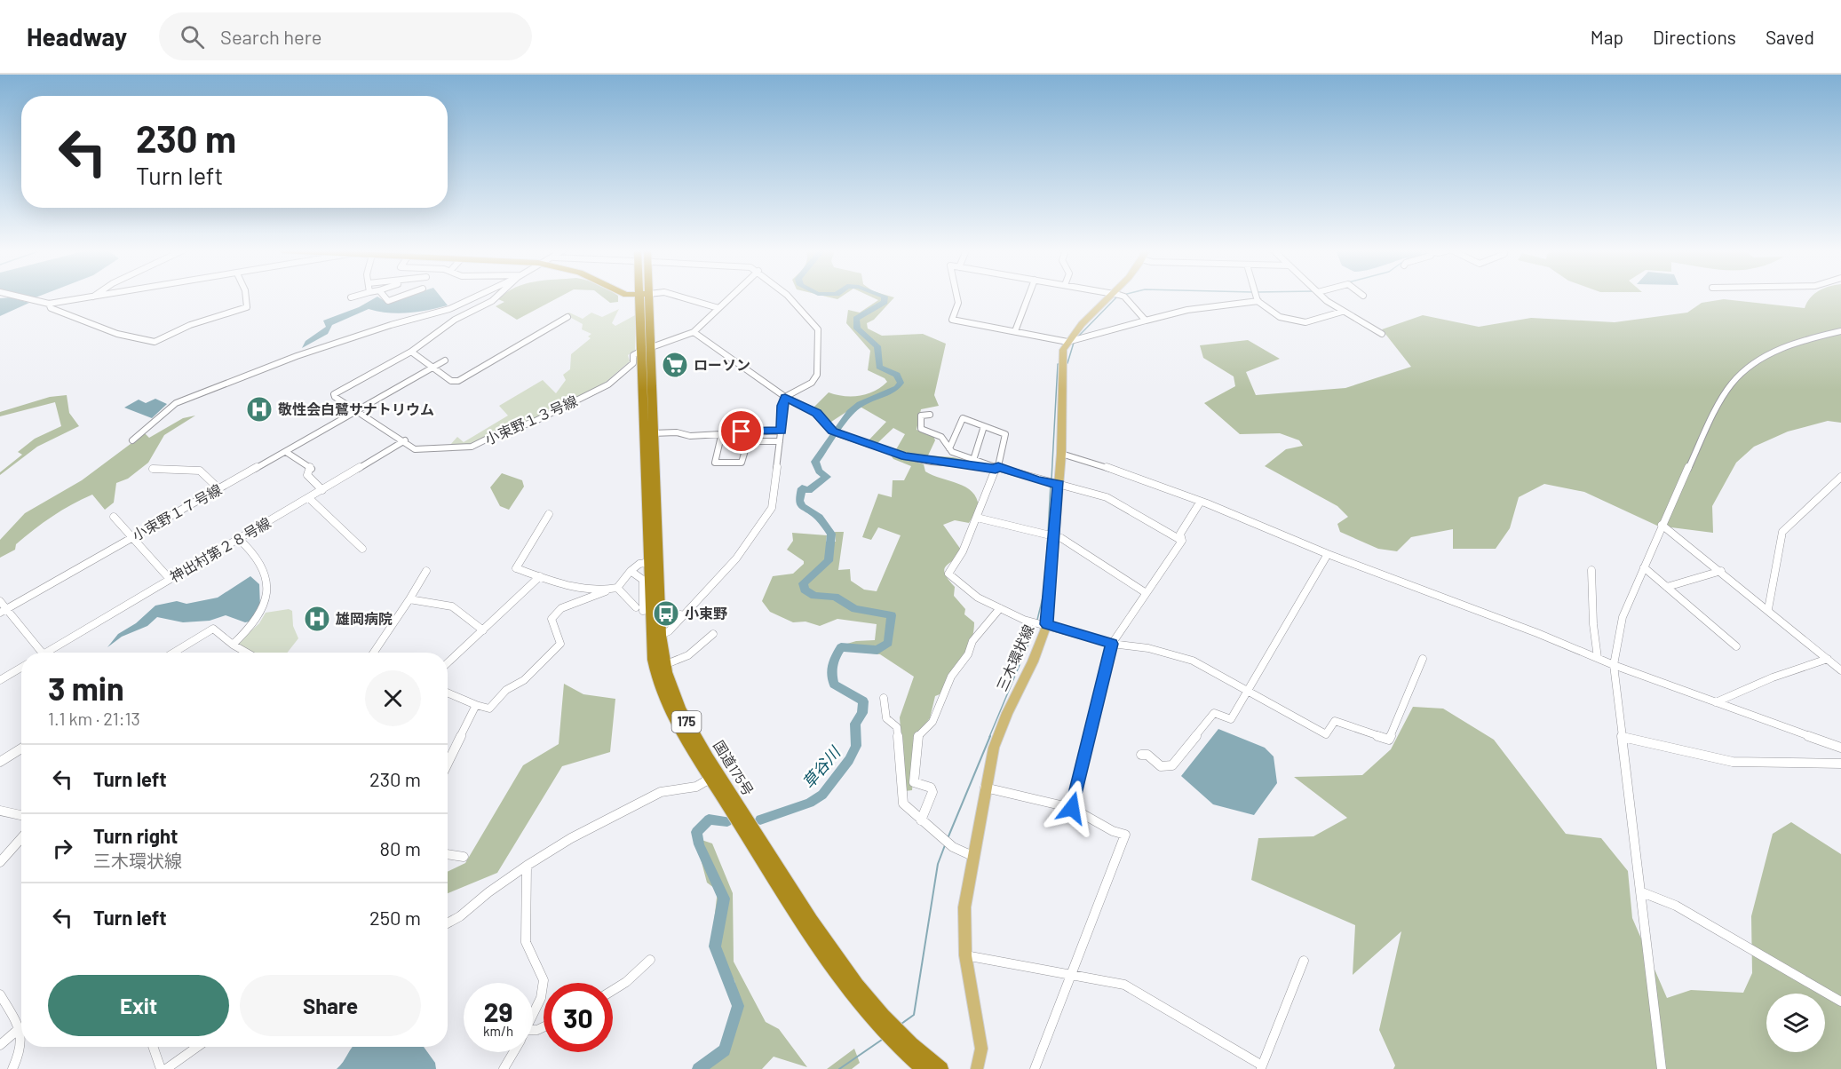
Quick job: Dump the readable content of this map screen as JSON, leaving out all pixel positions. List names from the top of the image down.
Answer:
{
  "streets": {
    "highway": ["175", "国道175号"],
    "main road": ["三木環状線"],
    "street": ["小束野１３号線", "小束野１７号線", "神出村第２８号線"]
  },
  "crossings": [
    ["小束野１３号線", "小束野１７号線"],
    ["小束野１３号線", "神出村第２８号線"],
    ["小束野１３号線", "国道175号"]
  ],
  "water": ["草谷川"],
  "places": {
    "supermarket": ["ローソン"],
    "hospital": ["敬性会白鷺サナトリウム", "雄岡病院"],
    "bus stop": ["小束野"]
  },
  "page": {
    "header": "Headway",
    "search": "Search here",
    "nav": ["Map", "Directions", "Saved"],
    "turn": ["230 m", "Turn left"],
    "heading": ["3 min", "1.1 km · 21:13"],
    "list": [
      {
        "name": "Turn left",
        "value": "230 m"
      },
      {
        "name": "Turn right",
        "note": "三木環状線",
        "value": "80 m"
      },
      {
        "name": "Turn left",
        "value": "250 m"
      }
    ],
    "buttons": ["Exit", "Share"],
    "speed": "29 km/h",
    "limit": "30"
  }
}
